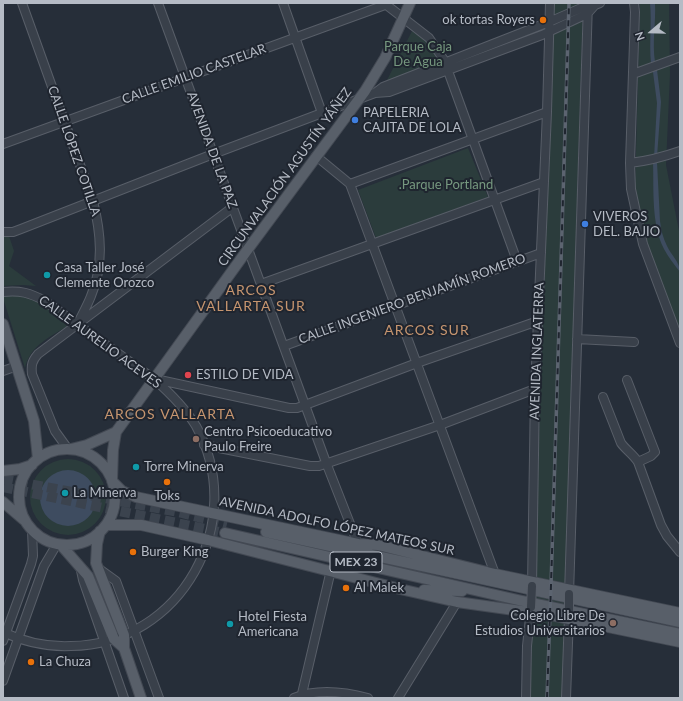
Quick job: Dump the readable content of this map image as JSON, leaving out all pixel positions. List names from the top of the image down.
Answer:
{
  "streets": {
    "main road": ["CIRCUNVALACIÓN AGUSTÍN YÁÑEZ", "AVENIDA ADOLFO LÓPEZ MATEOS SUR", "MEX 23"],
    "street": [
      "CALLE EMILIO CASTELAR",
      "AVENIDA DE LA PAZ",
      "CALLE LÓPEZ COTILLA",
      "CALLE INGENIERO BENJAMÍN ROMERO",
      "CALLE AURELIO ACEVES",
      "AVENIDA INGLATERRA"
    ]
  },
  "crossings": [
    ["CALLE EMILIO CASTELAR", "AVENIDA DE LA PAZ"],
    ["CALLE EMILIO CASTELAR", "CALLE LÓPEZ COTILLA"],
    ["AVENIDA DE LA PAZ", "CIRCUNVALACIÓN AGUSTÍN YÁÑEZ"],
    ["AVENIDA DE LA PAZ", "CALLE INGENIERO BENJAMÍN ROMERO"],
    ["AVENIDA DE LA PAZ", "AVENIDA ADOLFO LÓPEZ MATEOS SUR"],
    ["CALLE LÓPEZ COTILLA", "CIRCUNVALACIÓN AGUSTÍN YÁÑEZ"],
    ["CALLE LÓPEZ COTILLA", "CALLE AURELIO ACEVES"],
    ["CIRCUNVALACIÓN AGUSTÍN YÁÑEZ", "CALLE AURELIO ACEVES"],
    ["CALLE INGENIERO BENJAMÍN ROMERO", "AVENIDA INGLATERRA"],
    ["CALLE AURELIO ACEVES", "AVENIDA ADOLFO LÓPEZ MATEOS SUR"],
    ["AVENIDA INGLATERRA", "AVENIDA ADOLFO LÓPEZ MATEOS SUR"]
  ],
  "districts": ["ARCOS VALLARTA SUR", "ARCOS SUR", "ARCOS VALLARTA"],
  "parks": ["Parque Caja De Agua", ".Parque Portland"],
  "places": [
    "ok tortas Royers",
    "PAPELERIA CAJITA DE LOLA",
    "VIVEROS DEL. BAJIO",
    "Casa Taller José Clemente Orozco",
    "ESTILO DE VIDA",
    "Centro Psicoeducativo Paulo Freire",
    "Torre Minerva",
    "Toks",
    "La Minerva",
    "Burger King",
    "Al Malek",
    "Colegio Libre De Estudios Universitarios",
    "Hotel Fiesta Americana",
    "La Chuza"
  ],
  "north": "left"
}
